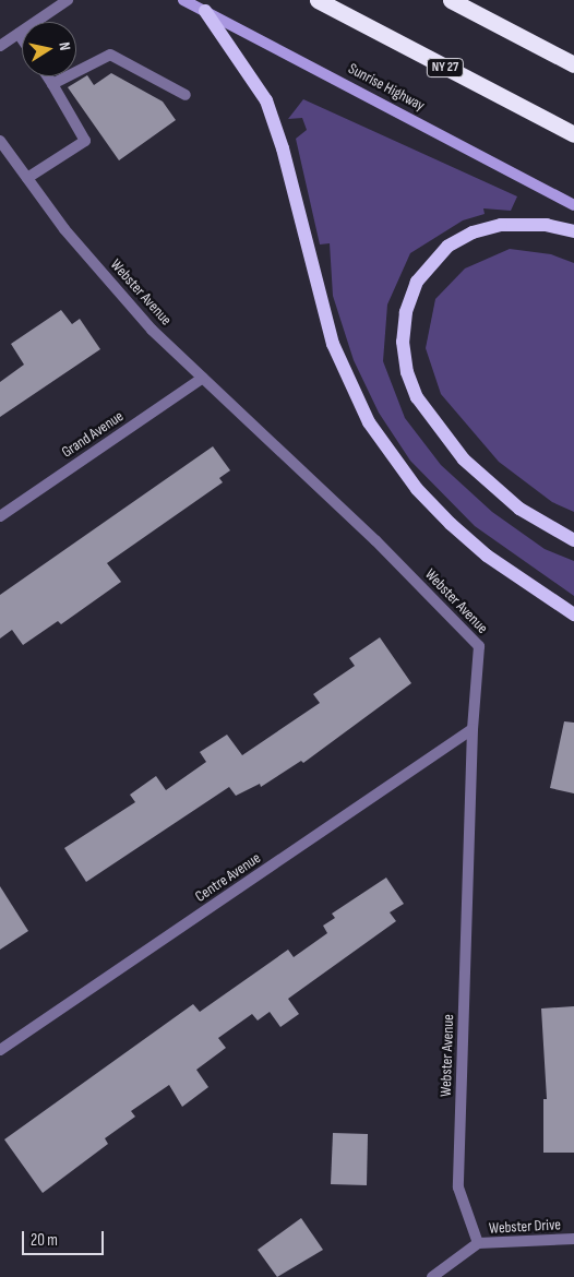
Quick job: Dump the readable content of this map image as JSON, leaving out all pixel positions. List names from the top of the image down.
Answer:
{
  "streets": {
    "highway": ["NY 27"],
    "main road": ["Sunrise Highway"],
    "street": [
      "Webster Avenue",
      "Grand Avenue",
      "Centre Avenue",
      "Webster Drive"
    ]
  },
  "crossings": [
    ["Webster Avenue", "Grand Avenue"],
    ["Webster Avenue", "Centre Avenue"],
    ["Webster Avenue", "Webster Drive"]
  ],
  "scale_bar": "20 m",
  "north": "right"
}
